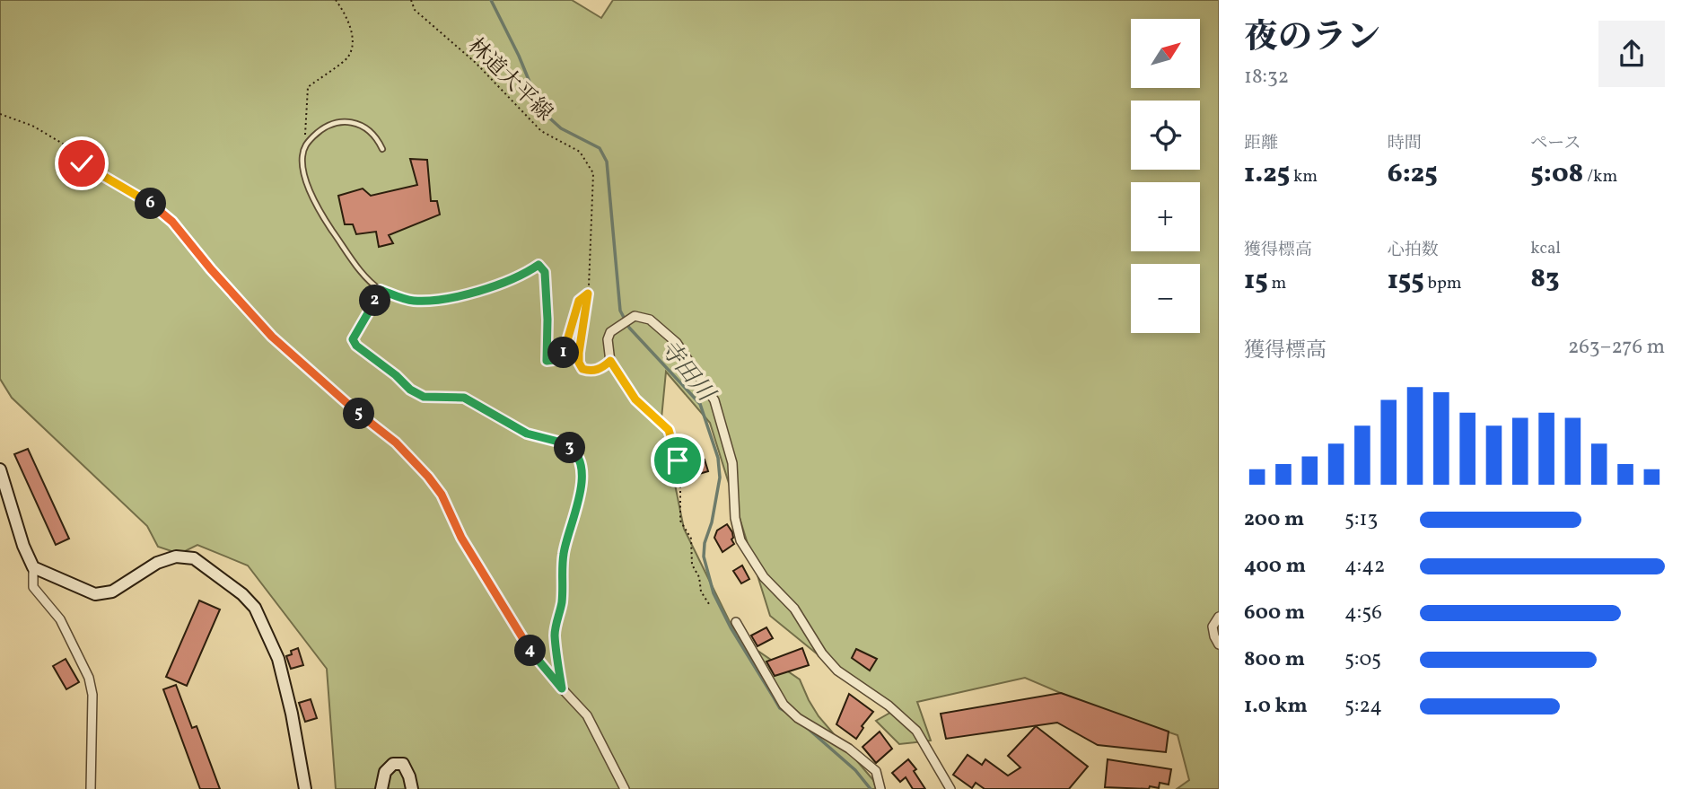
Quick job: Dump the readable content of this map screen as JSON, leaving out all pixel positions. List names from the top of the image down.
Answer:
{
  "streets": {
    "path": ["林道大平線"]
  },
  "water": ["寺田川"],
  "north": "top right",
  "page": {
    "heading": ["夜のラン", "18:32"],
    "map_buttons": ["+", "−"],
    "stats": [
      ["距離", "1.25 km"],
      ["時間", "6:25"],
      ["ペース", "5:08 /km"],
      ["獲得標高", "15 m"],
      ["心拍数", "155 bpm"],
      ["kcal", "83"]
    ],
    "pins": [
      "6",
      "2",
      "1",
      "5",
      "3",
      "4"
    ],
    "chart": ["獲得標高", "263–276 m"],
    "list": [
      {
        "name": "200 m",
        "note": "5:13"
      },
      {
        "name": "400 m",
        "note": "4:42"
      },
      {
        "name": "600 m",
        "note": "4:56"
      },
      {
        "name": "800 m",
        "note": "5:05"
      },
      {
        "name": "1.0 km",
        "note": "5:24"
      }
    ]
  }
}
